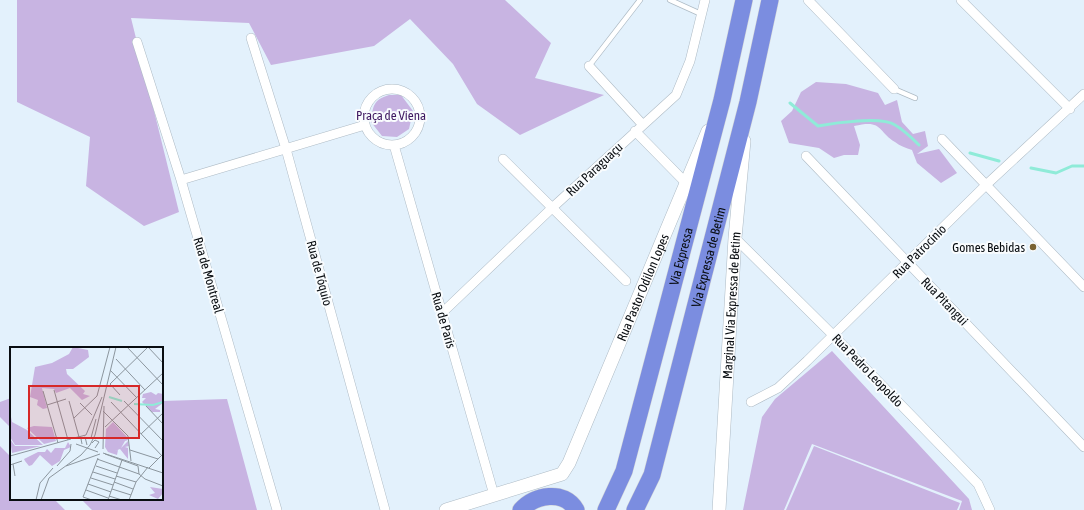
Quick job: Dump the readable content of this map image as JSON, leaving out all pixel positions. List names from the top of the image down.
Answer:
{
  "streets": {
    "highway": ["Via Expressa", "Via Expressa de Betim"],
    "street": [
      "Rua Paraguaçu",
      "Rua Patrocínio",
      "Rua de Tóquio",
      "Rua de Montreal",
      "Rua Pastor Odilon Lopes",
      "Rua Pitangui",
      "Marginal Via Expressa de Betim",
      "Rua de Paris",
      "Rua Pedro Leopoldo"
    ]
  },
  "crossings": [
    ["Rua Paraguaçu", "Rua de Paris"],
    ["Rua Patrocínio", "Rua Pitangui"],
    ["Rua Patrocínio", "Rua Pedro Leopoldo"],
    ["Via Expressa", "Rua Pastor Odilon Lopes"],
    ["Via Expressa de Betim", "Marginal Via Expressa de Betim"],
    ["Rua Pastor Odilon Lopes", "Rua de Paris"],
    ["Marginal Via Expressa de Betim", "Rua Pedro Leopoldo"]
  ],
  "parks": ["Praça de Viena"],
  "places": ["Gomes Bebidas"]
}
